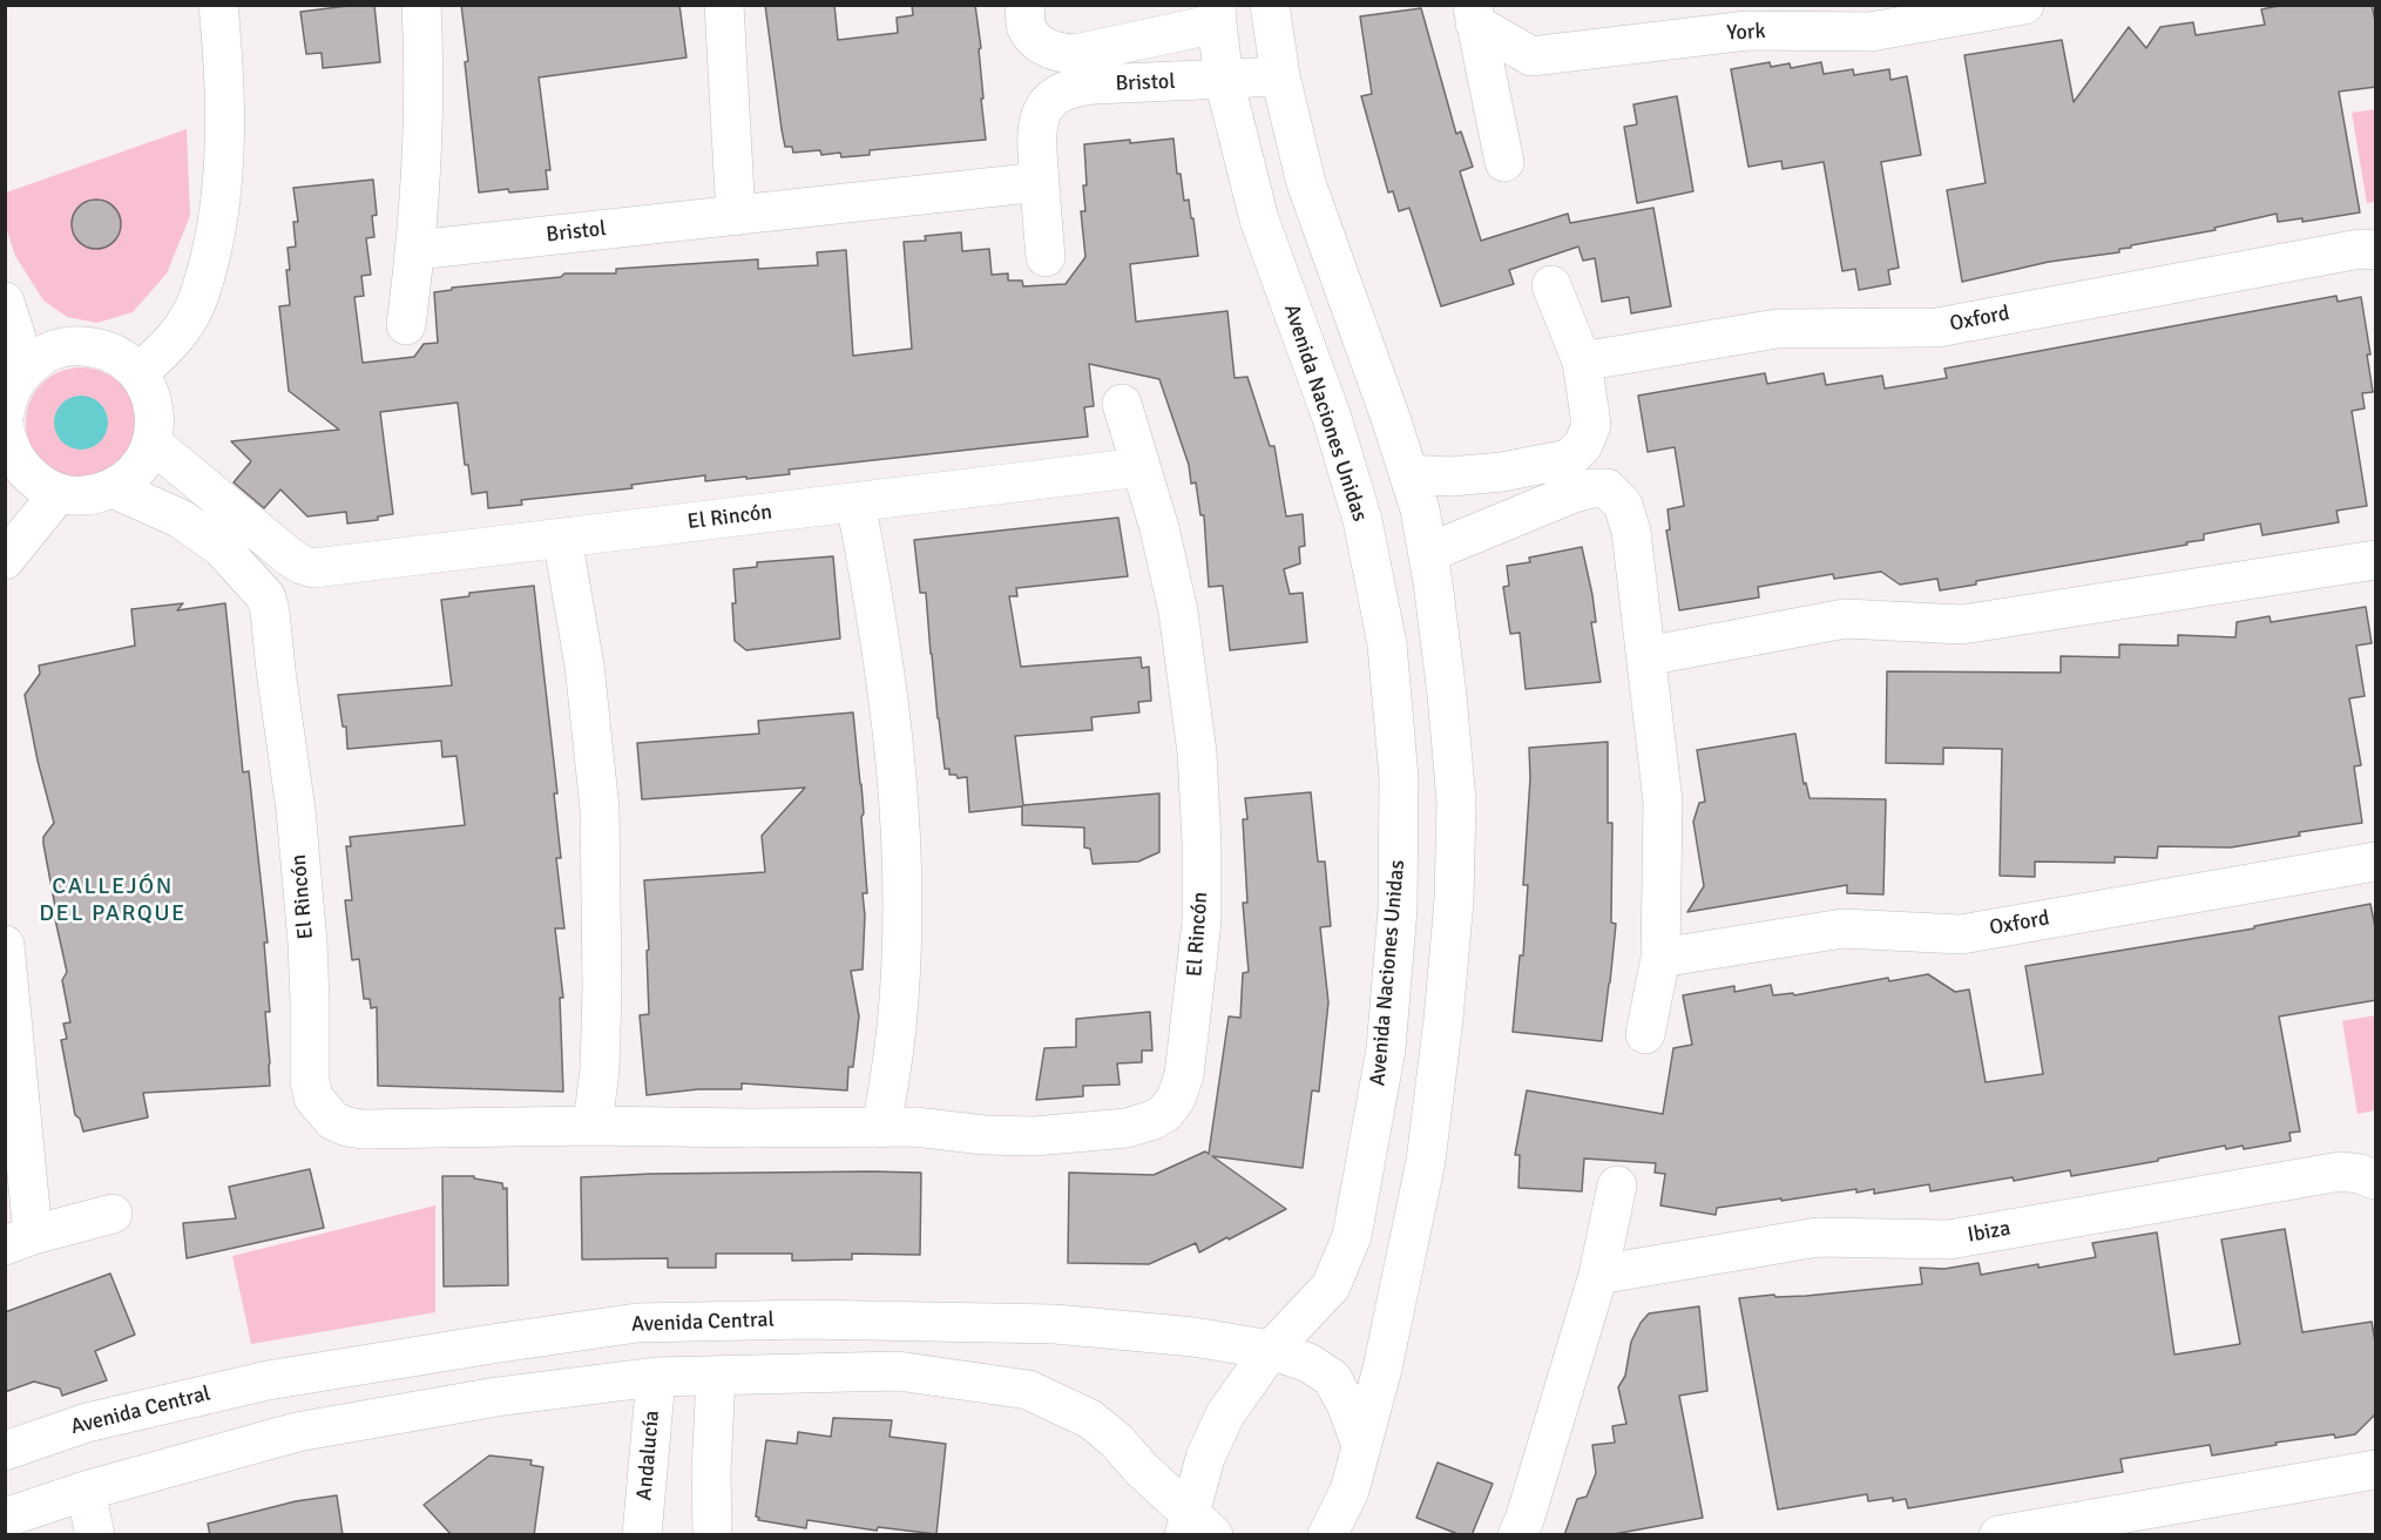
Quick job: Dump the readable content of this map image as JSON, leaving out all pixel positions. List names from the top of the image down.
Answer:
{
  "streets": {
    "street": [
      "York",
      "Bristol",
      "Oxford",
      "Avenida Naciones Unidas",
      "El Rincón",
      "Ibiza",
      "Avenida Central",
      "Andalucía"
    ]
  },
  "crossings": [
    ["Bristol", "Avenida Naciones Unidas"],
    ["Avenida Naciones Unidas", "Avenida Central"]
  ],
  "districts": ["CALLEJÓN DEL PARQUE"]
}
